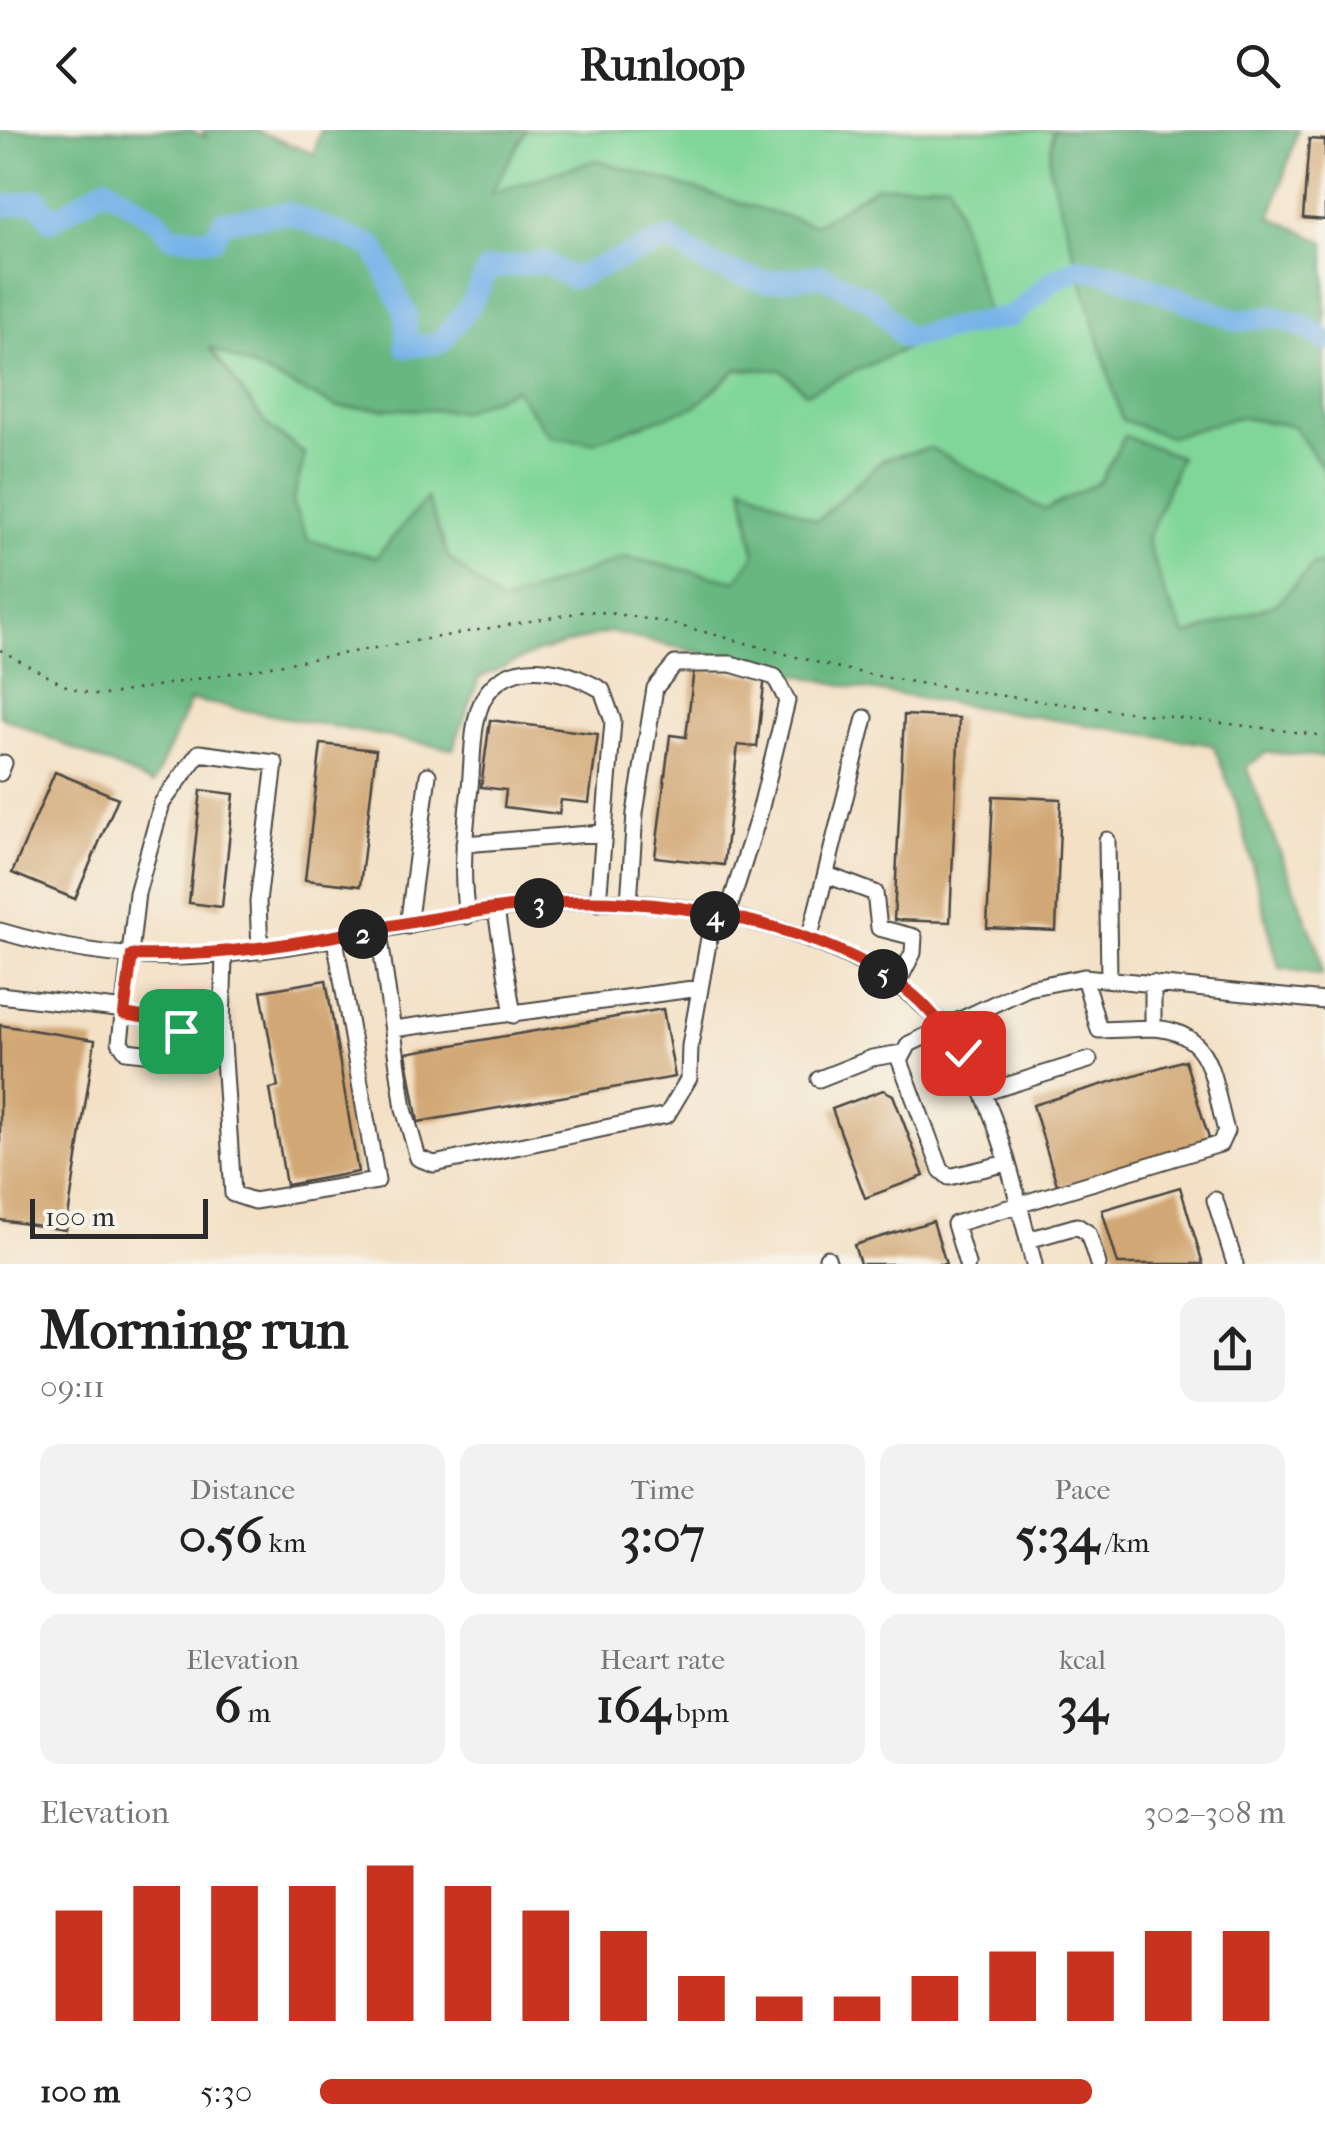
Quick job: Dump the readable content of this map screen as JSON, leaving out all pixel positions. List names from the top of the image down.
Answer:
{
  "scale_bar": "100 m",
  "page": {
    "header": "Runloop",
    "pins": [
      "3",
      "4",
      "2",
      "5"
    ],
    "scale": "100 m",
    "heading": ["Morning run", "09:11"],
    "stats": [
      ["Distance", "0.56 km"],
      ["Time", "3:07"],
      ["Pace", "5:34 /km"],
      ["Elevation", "6 m"],
      ["Heart rate", "164 bpm"],
      ["kcal", "34"]
    ],
    "chart": ["Elevation", "302–308 m"],
    "list": [
      {
        "name": "100 m",
        "note": "5:30"
      }
    ]
  }
}
